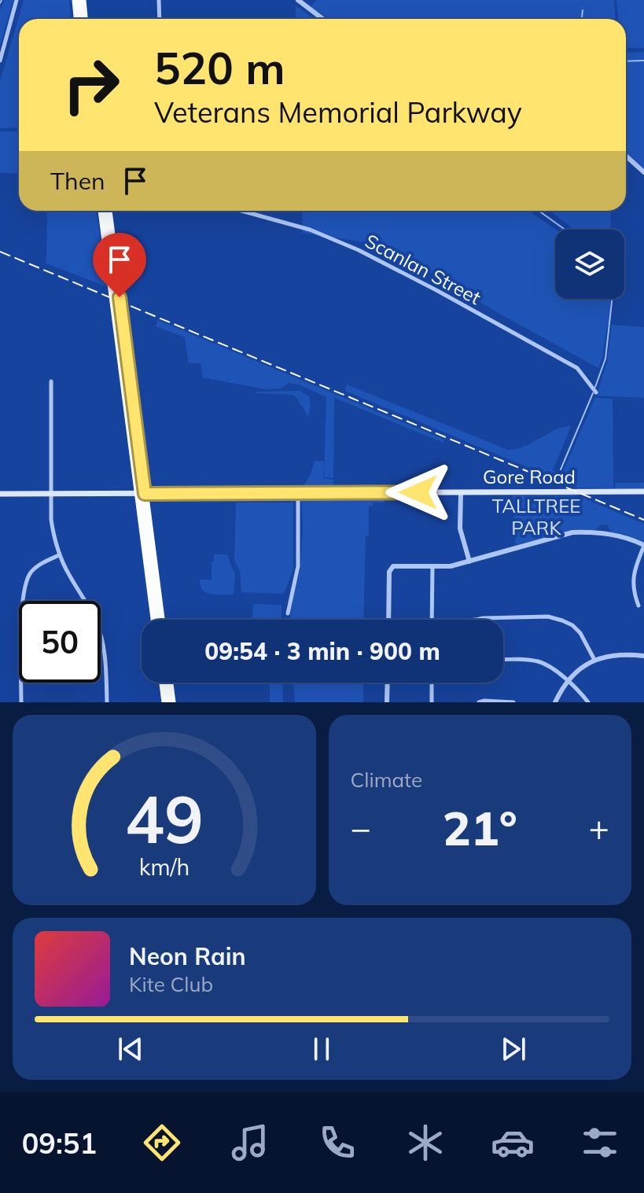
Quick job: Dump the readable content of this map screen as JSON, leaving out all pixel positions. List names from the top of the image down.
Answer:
{
  "streets": {
    "main road": ["Gore Road"],
    "street": ["Scanlan Street"]
  },
  "parks": ["TALLTREE PARK"],
  "page": {
    "turn": ["520 m", "Veterans Memorial Parkway"],
    "then": "Then",
    "limit": "50",
    "trip": "09:54 · 3 min · 900 m",
    "tile": "Climate",
    "heat": ["−", "21°", "+"],
    "song": ["Neon Rain", "Kite Club"],
    "tabs": "09:51",
    "gauge": ["49", "km/h"]
  }
}
